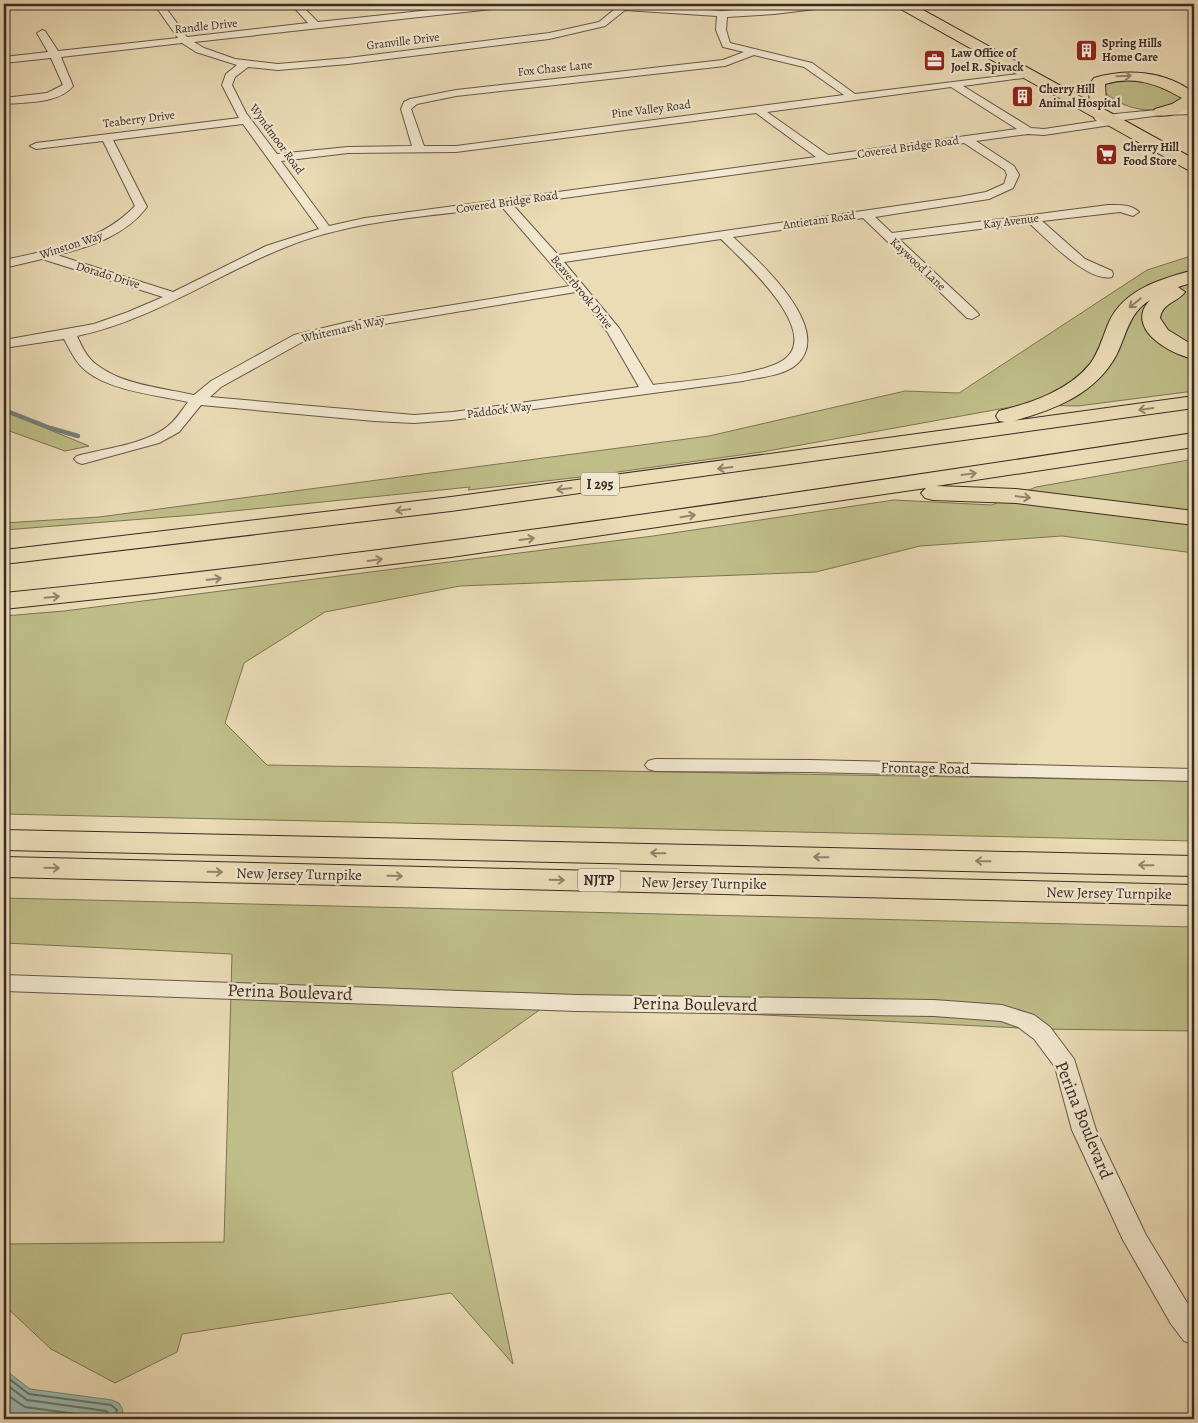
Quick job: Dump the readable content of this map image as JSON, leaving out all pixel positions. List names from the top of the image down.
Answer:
{
  "streets": {
    "highway": ["I 295", "New Jersey Turnpike", "NJTP"],
    "street": [
      "Randle Drive",
      "Granville Drive",
      "Fox Chase Lane",
      "Pine Valley Road",
      "Teaberry Drive",
      "Wyndmoor Road",
      "Covered Bridge Road",
      "Antietam Road",
      "Kay Avenue",
      "Winston Way",
      "Kaywood Lane",
      "Dorado Drive",
      "Beaverbrook Drive",
      "Whitemarsh Way",
      "Paddock Way",
      "Frontage Road",
      "Perina Boulevard"
    ]
  },
  "crossings": [
    ["Randle Drive", "Granville Drive"],
    ["Granville Drive", "Wyndmoor Road"],
    ["Fox Chase Lane", "Pine Valley Road"],
    ["Pine Valley Road", "Wyndmoor Road"],
    ["Teaberry Drive", "Wyndmoor Road"],
    ["Teaberry Drive", "Winston Way"],
    ["Wyndmoor Road", "Covered Bridge Road"],
    ["Covered Bridge Road", "Antietam Road"],
    ["Covered Bridge Road", "Dorado Drive"],
    ["Covered Bridge Road", "Beaverbrook Drive"],
    ["Covered Bridge Road", "Paddock Way"],
    ["Antietam Road", "Kaywood Lane"],
    ["Antietam Road", "Beaverbrook Drive"],
    ["Antietam Road", "Paddock Way"],
    ["Kay Avenue", "Kaywood Lane"],
    ["Winston Way", "Dorado Drive"],
    ["Beaverbrook Drive", "Whitemarsh Way"],
    ["Beaverbrook Drive", "Paddock Way"],
    ["Whitemarsh Way", "Paddock Way"]
  ],
  "places": {
    "building": ["Spring Hills Home Care", "Cherry Hill Animal Hospital"],
    "office": ["Law Office of Joel R. Spivack"],
    "supermarket": ["Cherry Hill Food Store"]
  }
}
